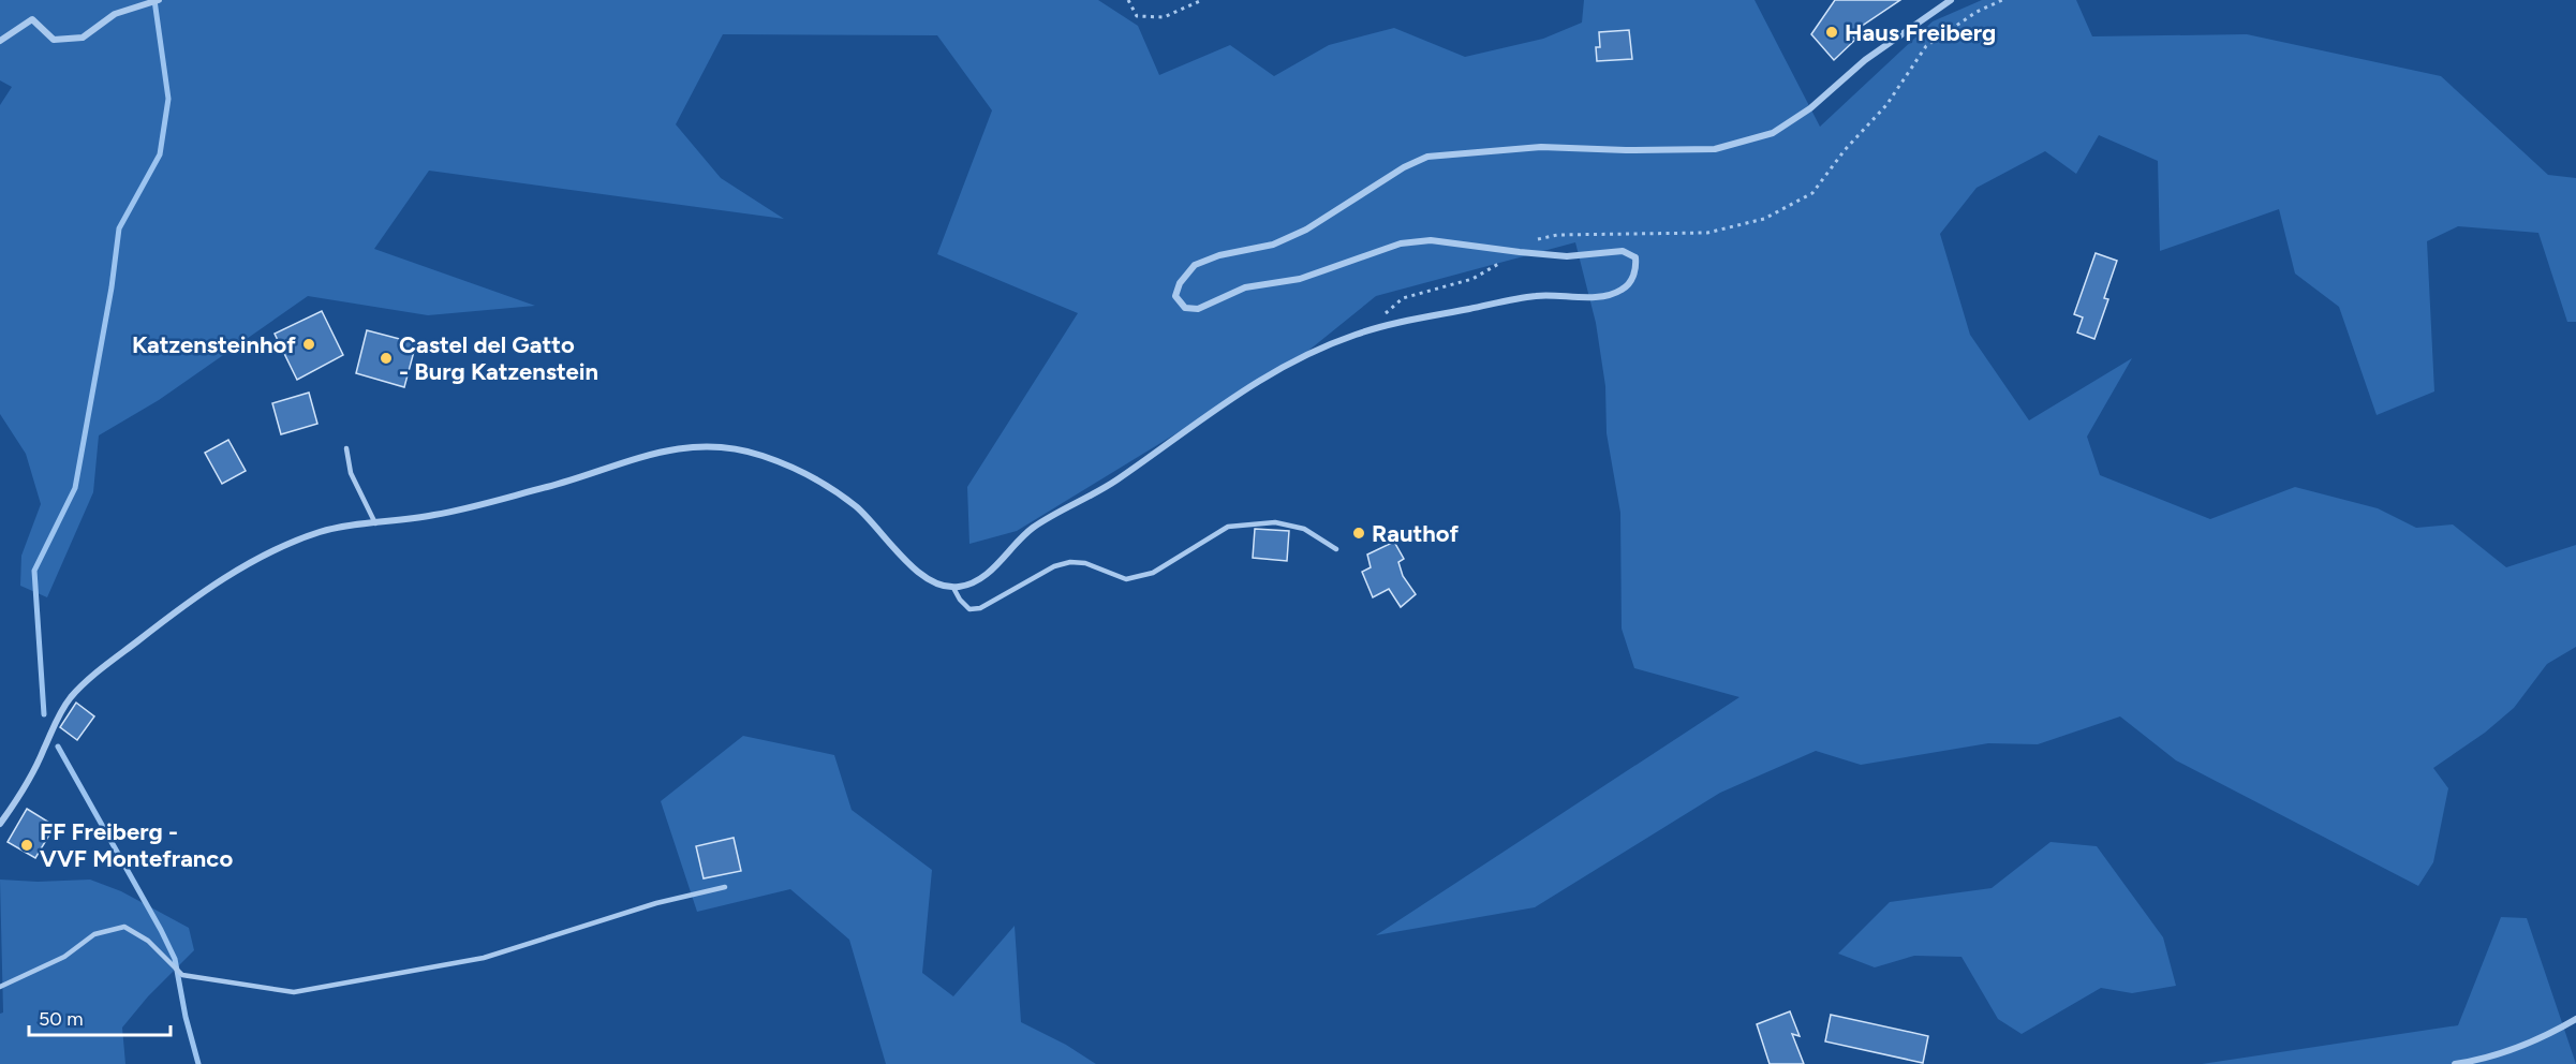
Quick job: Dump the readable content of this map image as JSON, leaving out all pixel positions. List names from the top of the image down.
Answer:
{
  "places": [
    "Haus Freiberg",
    "Katzensteinhof",
    "Castel del Gatto - Burg Katzenstein",
    "Rauthof",
    "FF Freiberg - VVF Montefranco"
  ],
  "scale_bar": "50 m"
}
